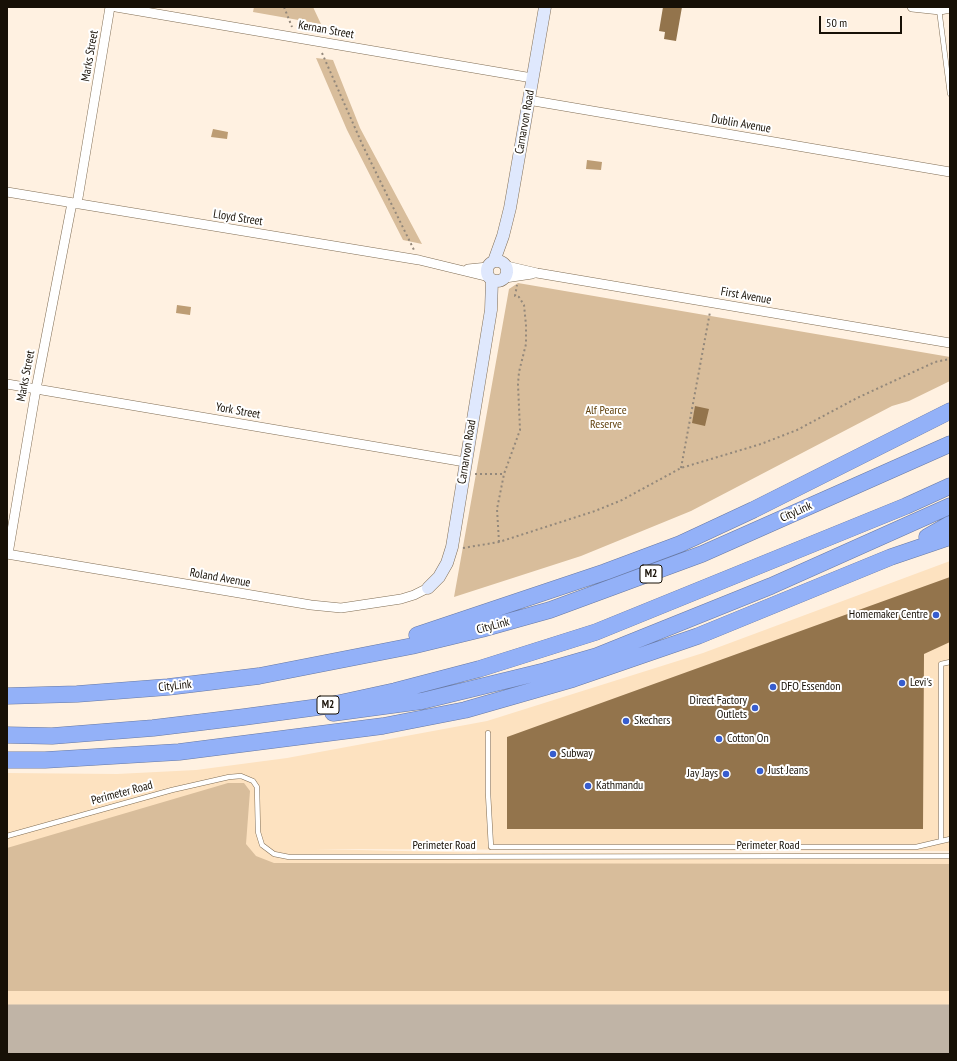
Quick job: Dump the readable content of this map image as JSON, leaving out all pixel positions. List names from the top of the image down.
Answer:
{
  "streets": {
    "highway": ["CityLink", "M2"],
    "street": [
      "Kernan Street",
      "Marks Street",
      "Carnarvon Road",
      "Dublin Avenue",
      "Lloyd Street",
      "First Avenue",
      "York Street",
      "Roland Avenue"
    ],
    "lane": ["Perimeter Road"]
  },
  "crossings": [
    ["Kernan Street", "Carnarvon Road"],
    ["Marks Street", "Lloyd Street"],
    ["Marks Street", "York Street"],
    ["Marks Street", "Roland Avenue"],
    ["Carnarvon Road", "Dublin Avenue"],
    ["Carnarvon Road", "Lloyd Street"],
    ["Carnarvon Road", "First Avenue"],
    ["Carnarvon Road", "York Street"],
    ["Carnarvon Road", "Roland Avenue"],
    ["Lloyd Street", "First Avenue"]
  ],
  "parks": ["Alf Pearce Reserve"],
  "places": [
    "Homemaker Centre",
    "Levi's",
    "DFO Essendon",
    "Direct Factory Outlets",
    "Skechers",
    "Cotton On",
    "Subway",
    "Just Jeans",
    "Jay Jays",
    "Kathmandu"
  ],
  "scale_bar": "50 m"
}
